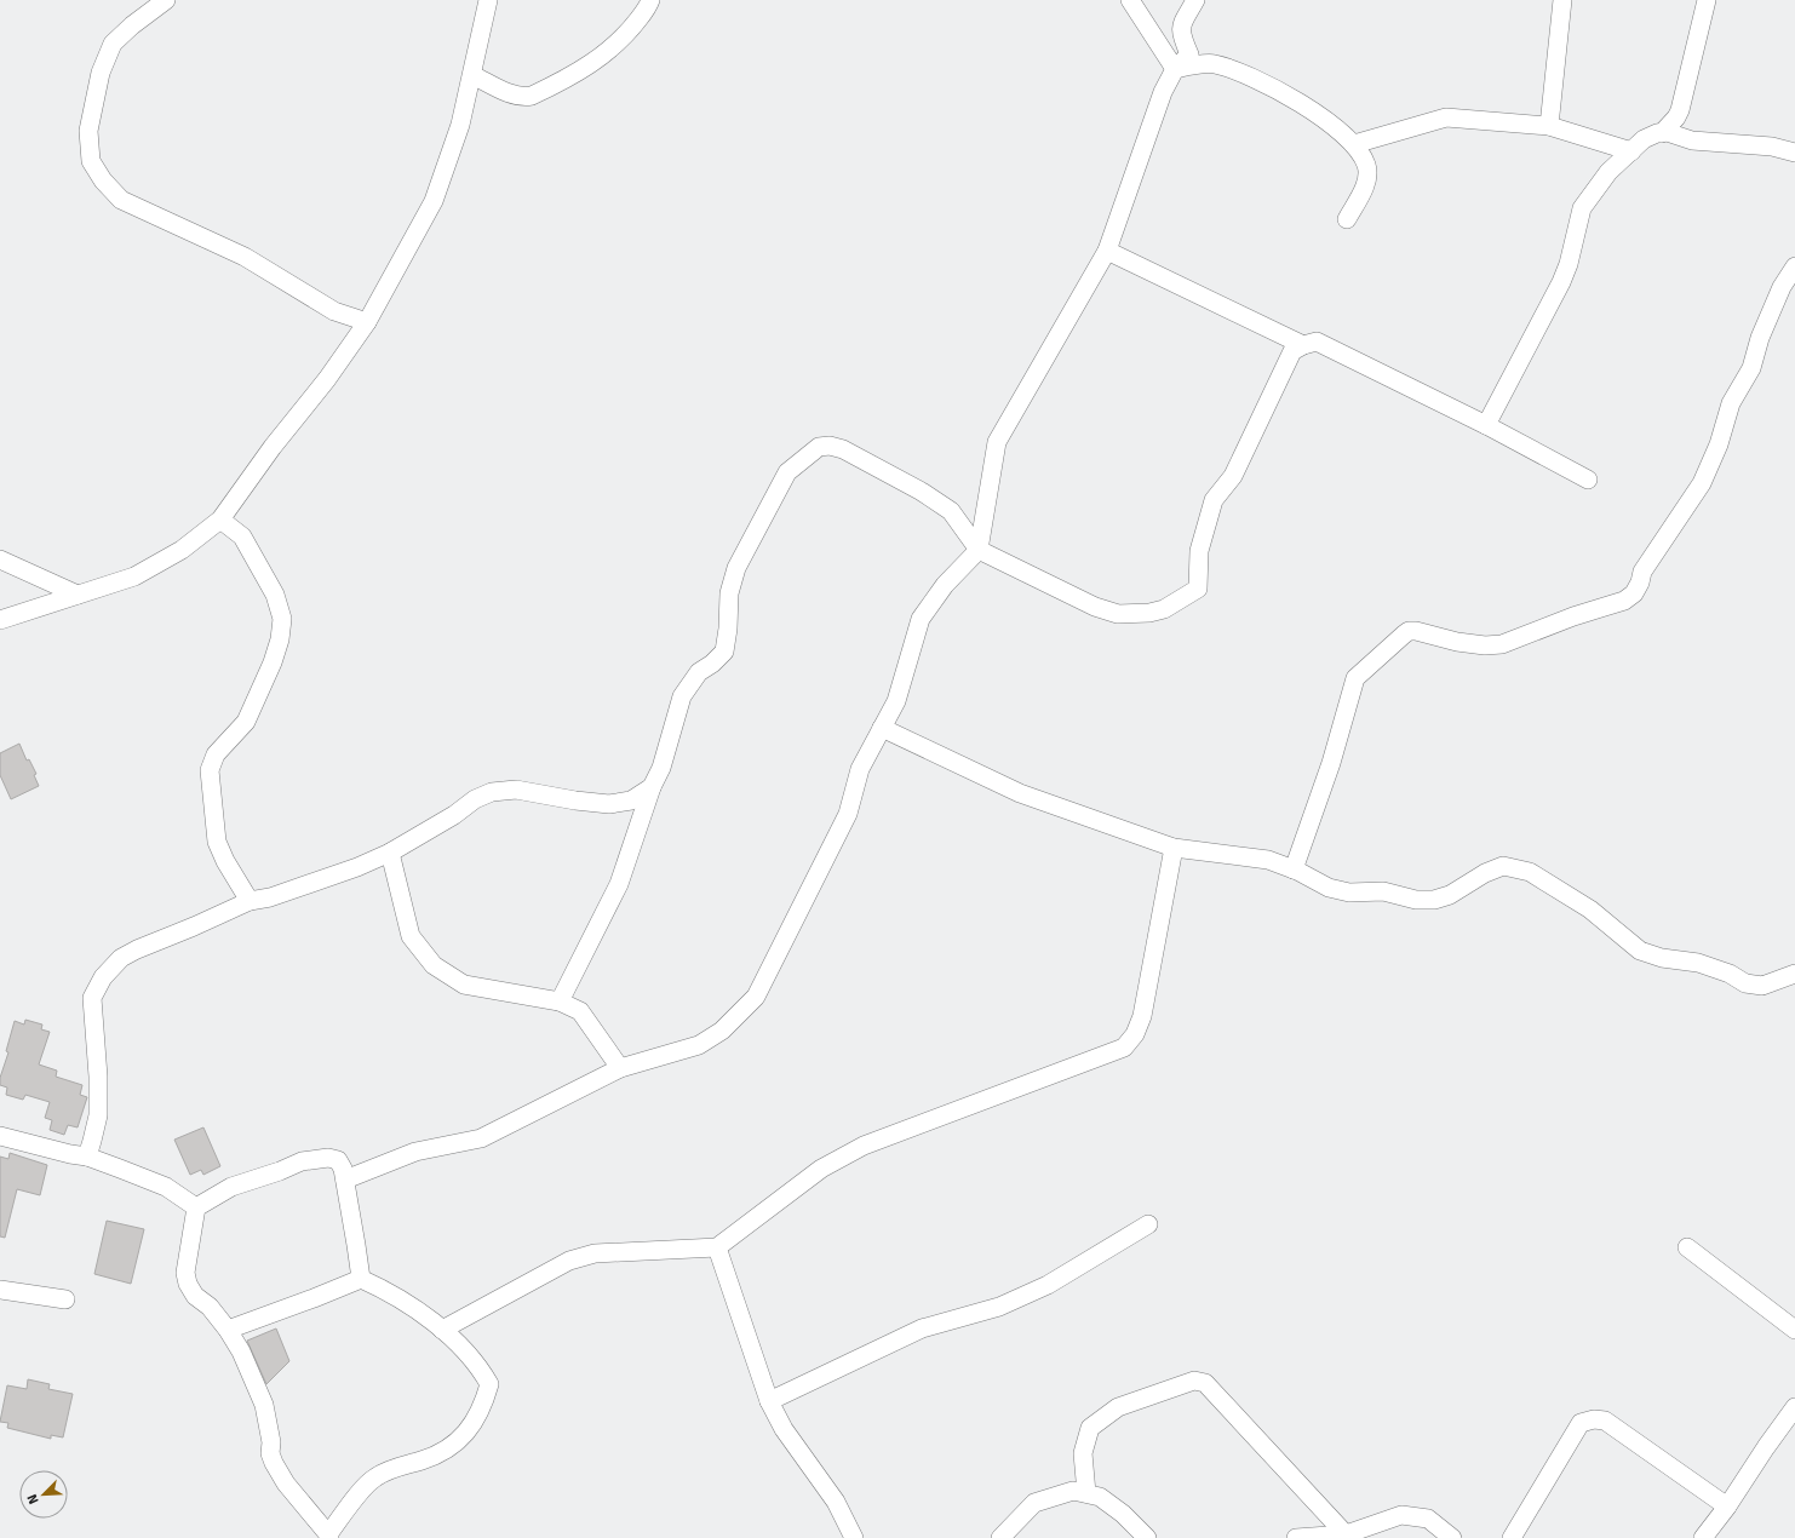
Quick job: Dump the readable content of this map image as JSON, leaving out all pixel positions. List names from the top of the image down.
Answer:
{
  "north": "bottom left"
}
